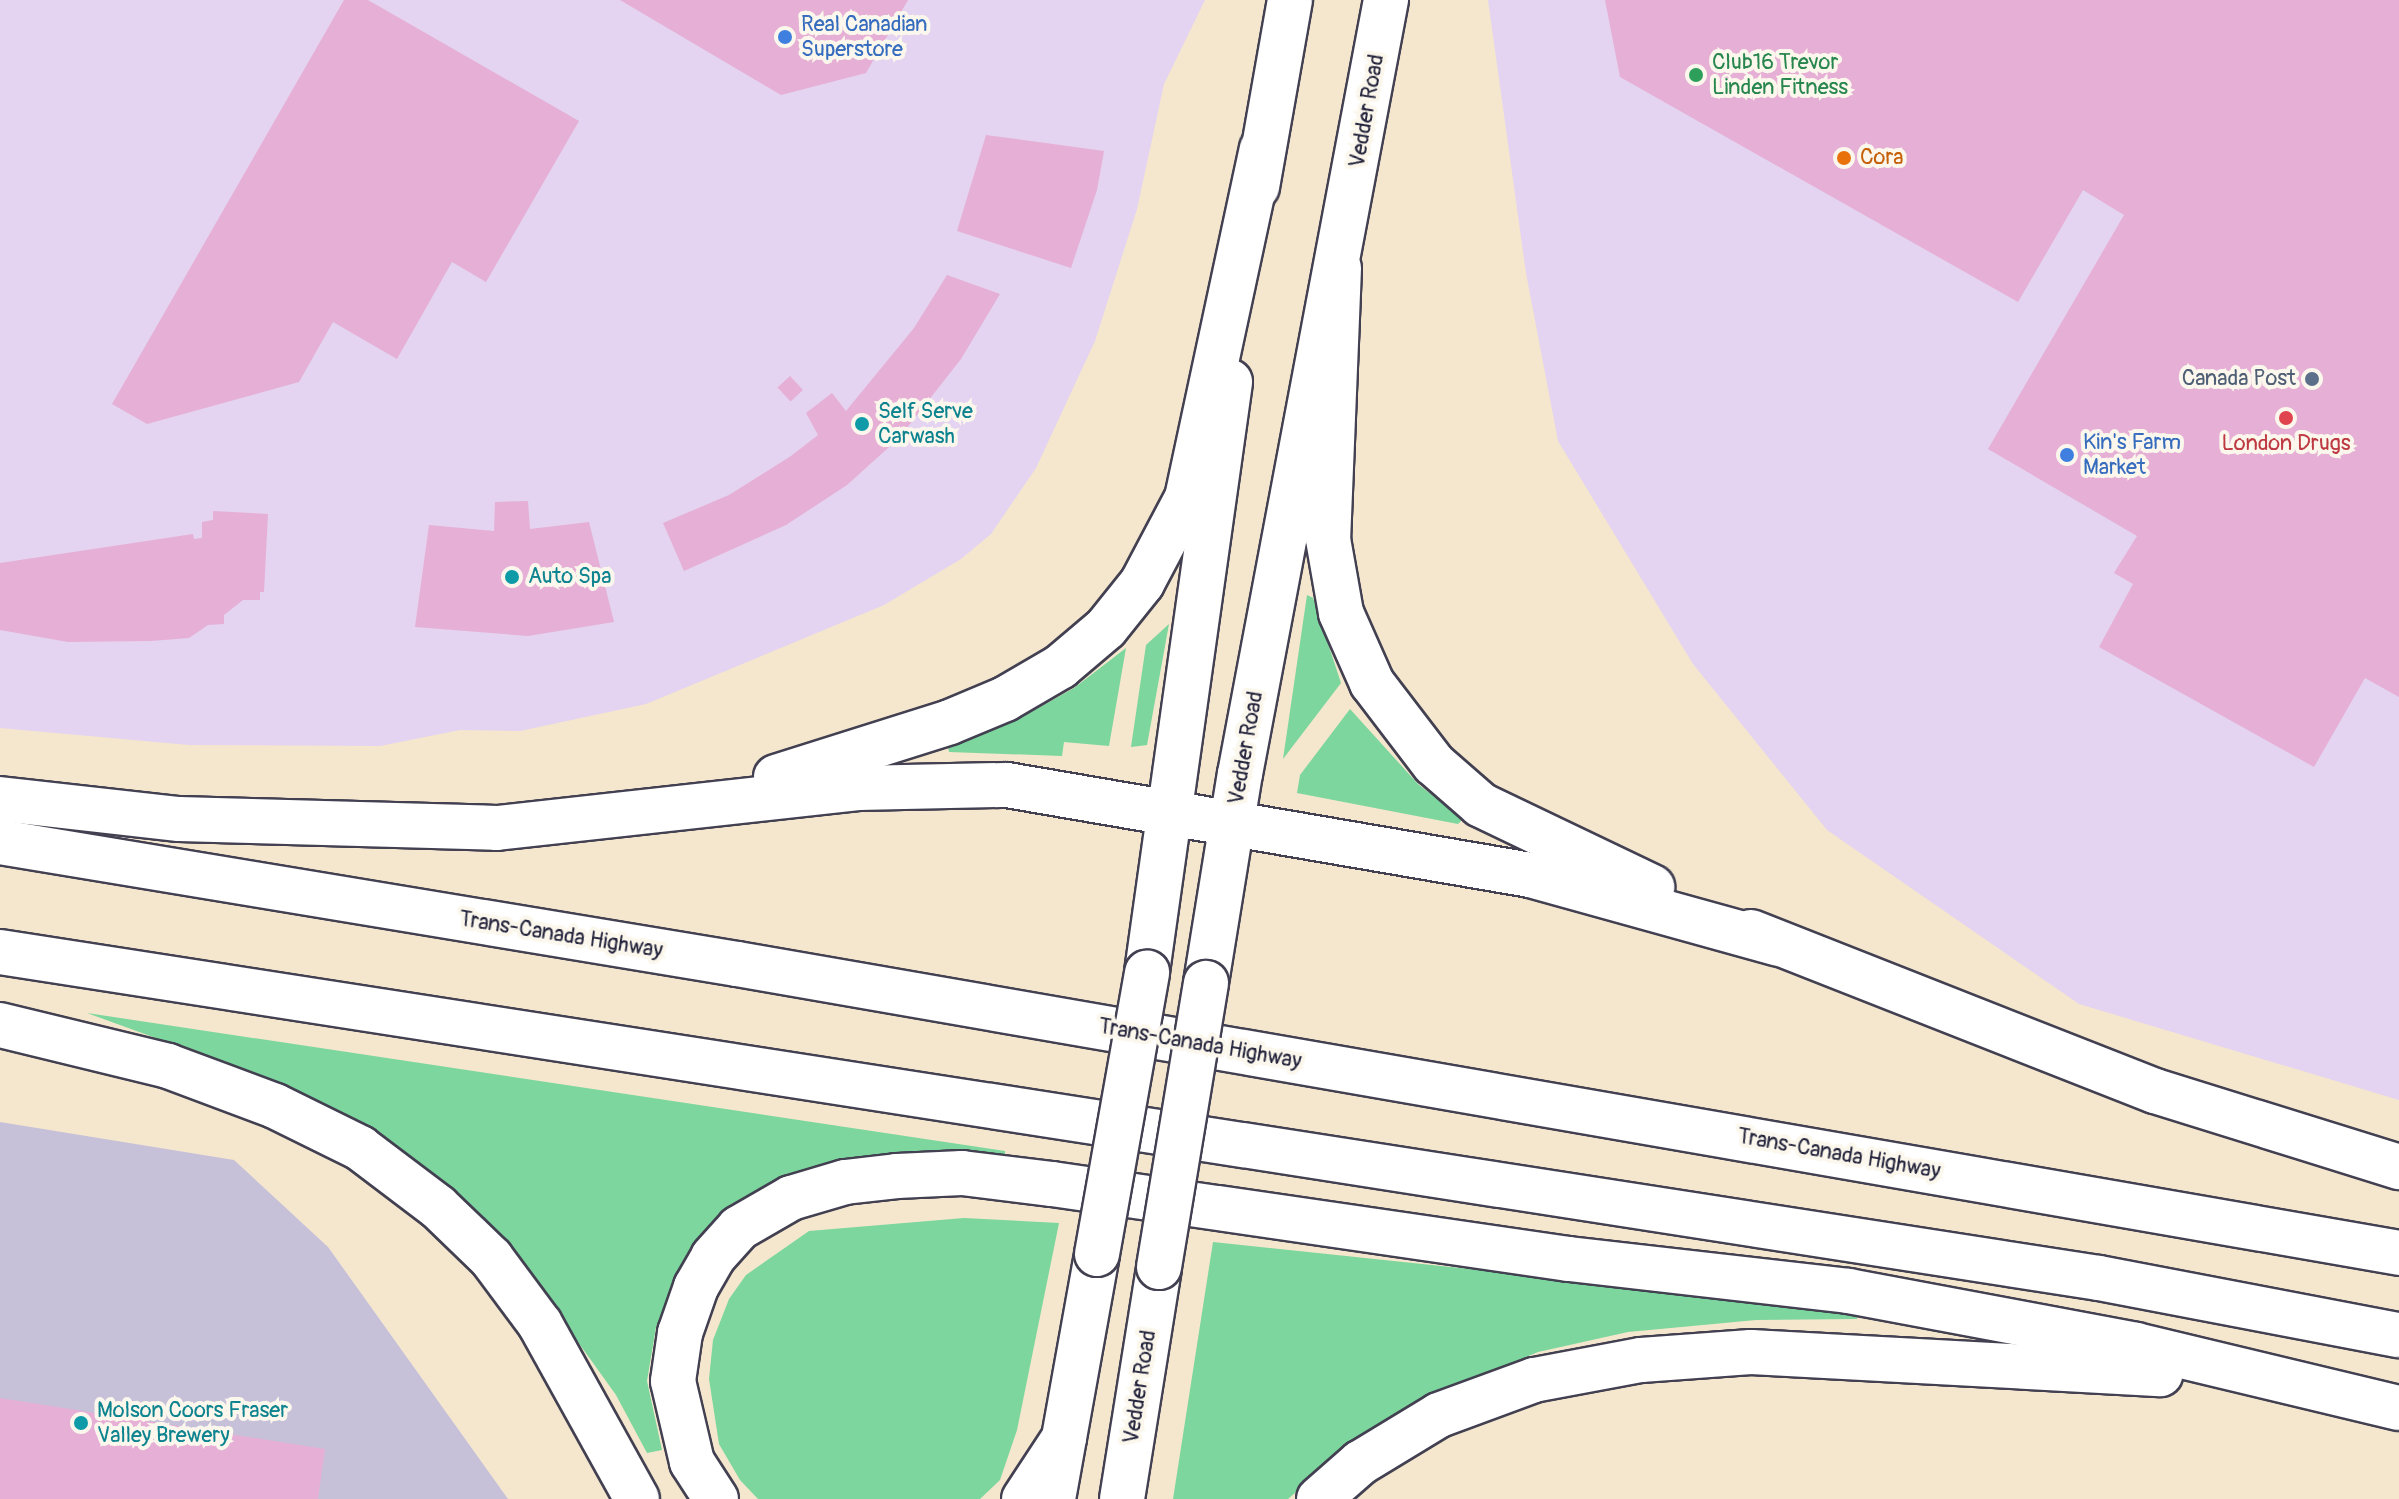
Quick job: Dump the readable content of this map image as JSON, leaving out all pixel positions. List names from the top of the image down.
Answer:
{
  "streets": {
    "main road": ["Vedder Road", "Trans-Canada Highway"]
  },
  "places": [
    "Real Canadian Superstore",
    "Club16 Trevor Linden Fitness",
    "Cora",
    "Canada Post",
    "London Drugs",
    "Self Serve Carwash",
    "Kin's Farm Market",
    "Auto Spa",
    "Molson Coors Fraser Valley Brewery"
  ]
}
